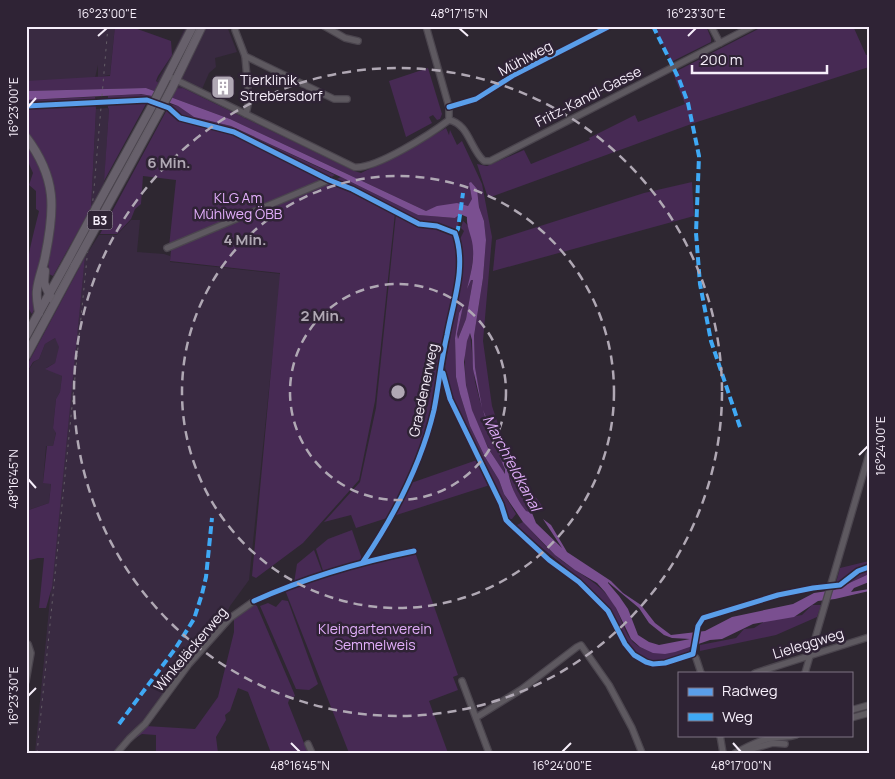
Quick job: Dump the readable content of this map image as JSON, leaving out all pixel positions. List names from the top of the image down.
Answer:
{
  "streets": {
    "main road": ["B3"],
    "street": ["Fritz-Kandl-Gasse", "Lieleggweg", "Winkeläckerweg"],
    "cycle path": ["Mühlweg", "Graedenerweg"]
  },
  "water": ["Marchfeldkanal"],
  "parks": ["KLG Am Mühlweg ÖBB", "Kleingartenverein Semmelweis"],
  "places": {
    "building": ["Tierklinik Strebersdorf"]
  },
  "legend": ["Radweg", "Weg"],
  "scale_bar": "200 m",
  "coordinates": [
    "16°23'00\"E",
    "48°17'15\"N",
    "16°23'30\"E",
    "16°24'00\"E",
    "48°16'45\"N",
    "48°17'00\"N"
  ],
  "rings": ["6 Min.", "4 Min.", "2 Min."]
}
